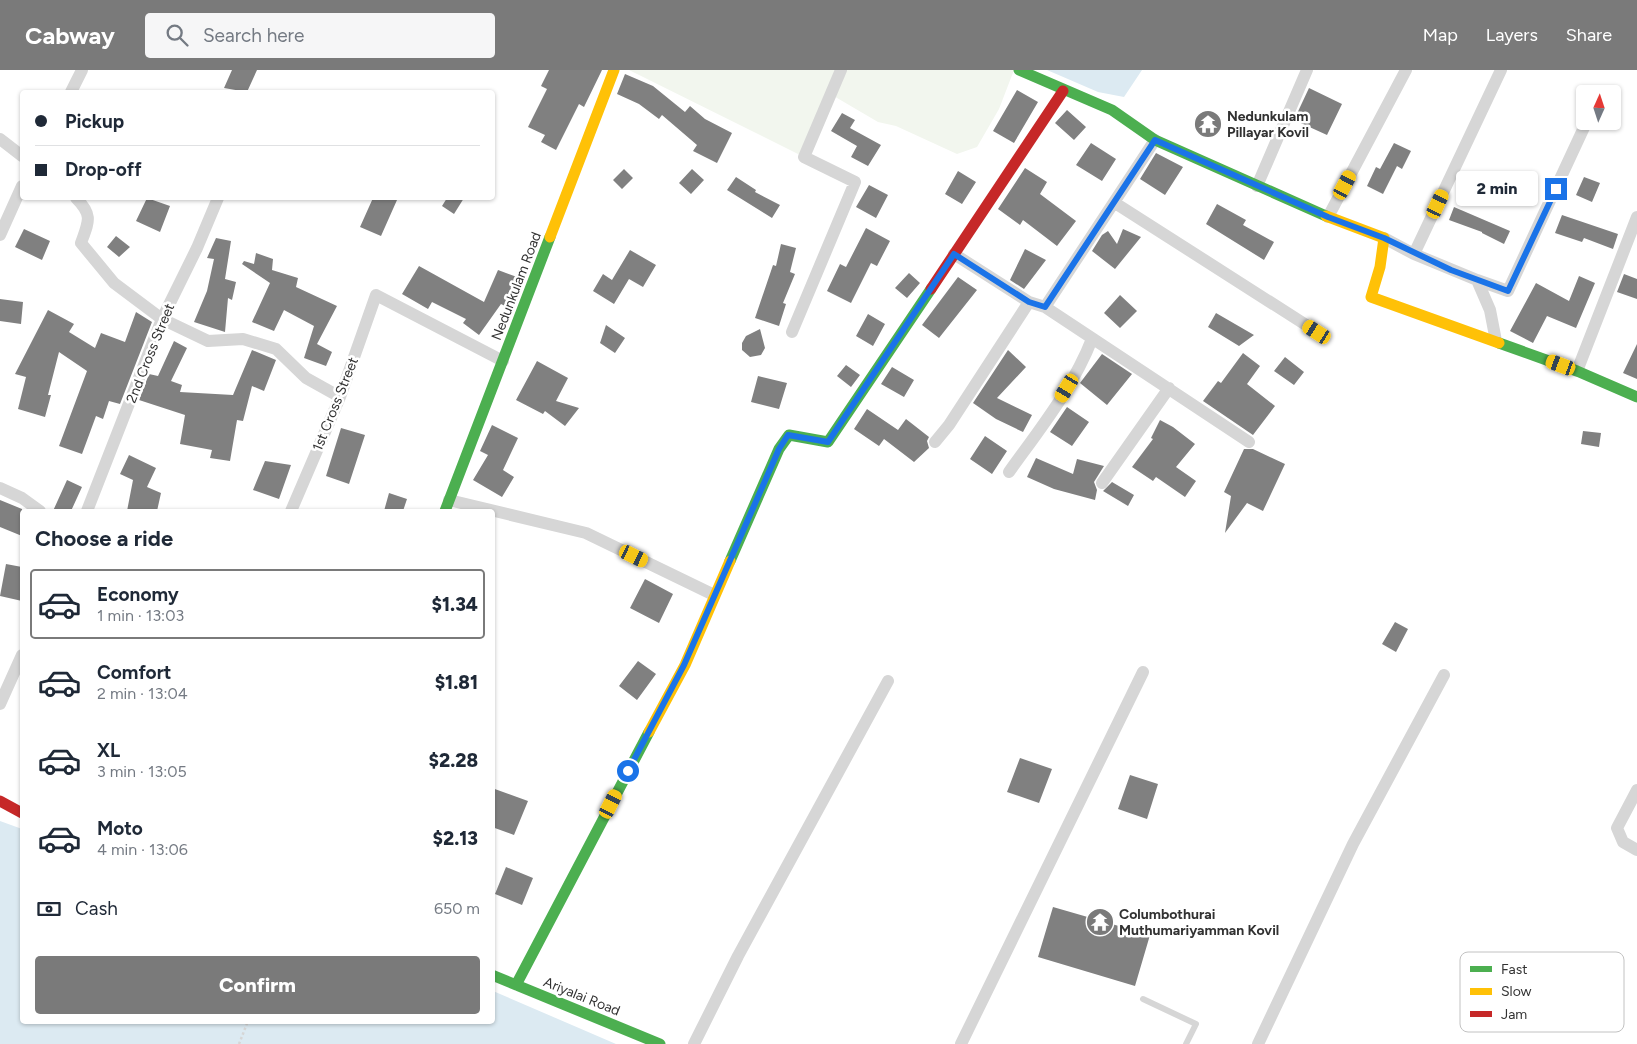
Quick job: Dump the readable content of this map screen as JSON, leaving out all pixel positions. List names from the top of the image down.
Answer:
{
  "streets": {
    "street": [
      "Nedunkulam Road",
      "2nd Cross Street",
      "1st Cross Street",
      "Ariyalai Road"
    ]
  },
  "crossings": [
    ["Nedunkulam Road", "1st Cross Street"]
  ],
  "places": {
    "temple": ["Nedunkulam Pillayar Kovil", "Columbothurai Muthumariyamman Kovil"]
  },
  "legend": ["Fast", "Slow", "Jam"],
  "north": "top",
  "page": {
    "header": "Cabway",
    "search": "Search here",
    "nav": ["Map", "Layers", "Share"],
    "banner": ["Pickup", "Drop-off"],
    "bubble": "2 min",
    "heading": "Choose a ride",
    "list": [
      {
        "name": "Economy",
        "note": "1 min · 13:03",
        "value": "$1.34"
      },
      {
        "name": "Comfort",
        "note": "2 min · 13:04",
        "value": "$1.81"
      },
      {
        "name": "XL",
        "note": "3 min · 13:05",
        "value": "$2.28"
      },
      {
        "name": "Moto",
        "note": "4 min · 13:06",
        "value": "$2.13"
      }
    ],
    "pay": ["Cash", "650 m"],
    "buttons": "Confirm"
  }
}
